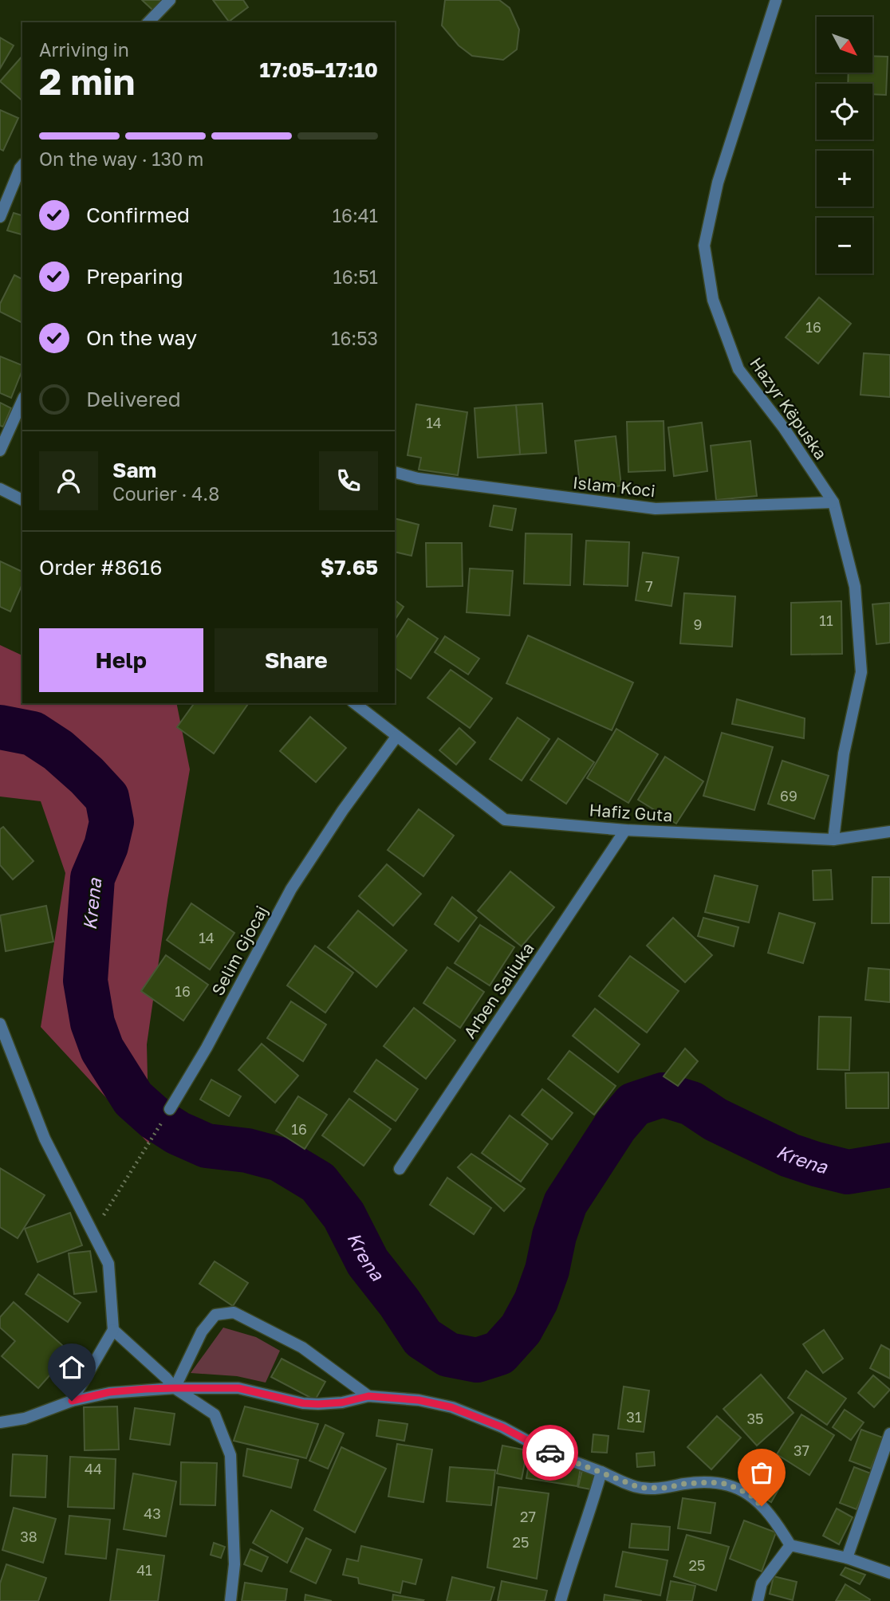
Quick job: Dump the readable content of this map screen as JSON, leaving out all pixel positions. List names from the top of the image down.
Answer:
{
  "streets": {
    "street": [
      "Hazyr Këpuska",
      "Islam Koci",
      "Hafiz Guta",
      "Selim Gjocaj",
      "Arben Saliuka"
    ]
  },
  "crossings": [
    ["Hazyr Këpuska", "Islam Koci"],
    ["Hazyr Këpuska", "Hafiz Guta"],
    ["Hafiz Guta", "Selim Gjocaj"],
    ["Hafiz Guta", "Arben Saliuka"]
  ],
  "water": ["Krena"],
  "house_numbers": [
    "16",
    "14",
    "7",
    "11",
    "9",
    "69",
    "14",
    "16",
    "16",
    "31",
    "35",
    "37",
    "44",
    "43",
    "27",
    "38",
    "25",
    "25",
    "41"
  ],
  "north": "bottom right",
  "page": {
    "map_buttons": ["+", "−"],
    "heading": ["2 min", "Arriving in", "17:05–17:10"],
    "panel": [
      "Sam",
      "Courier · 4.8",
      "Order #8616",
      "$7.65"
    ],
    "bar": "On the way · 130 m",
    "list": [
      ["Confirmed", "16:41"],
      ["Preparing", "16:51"],
      ["On the way", "16:53"],
      "Delivered"
    ],
    "buttons": ["Help", "Share"]
  }
}
